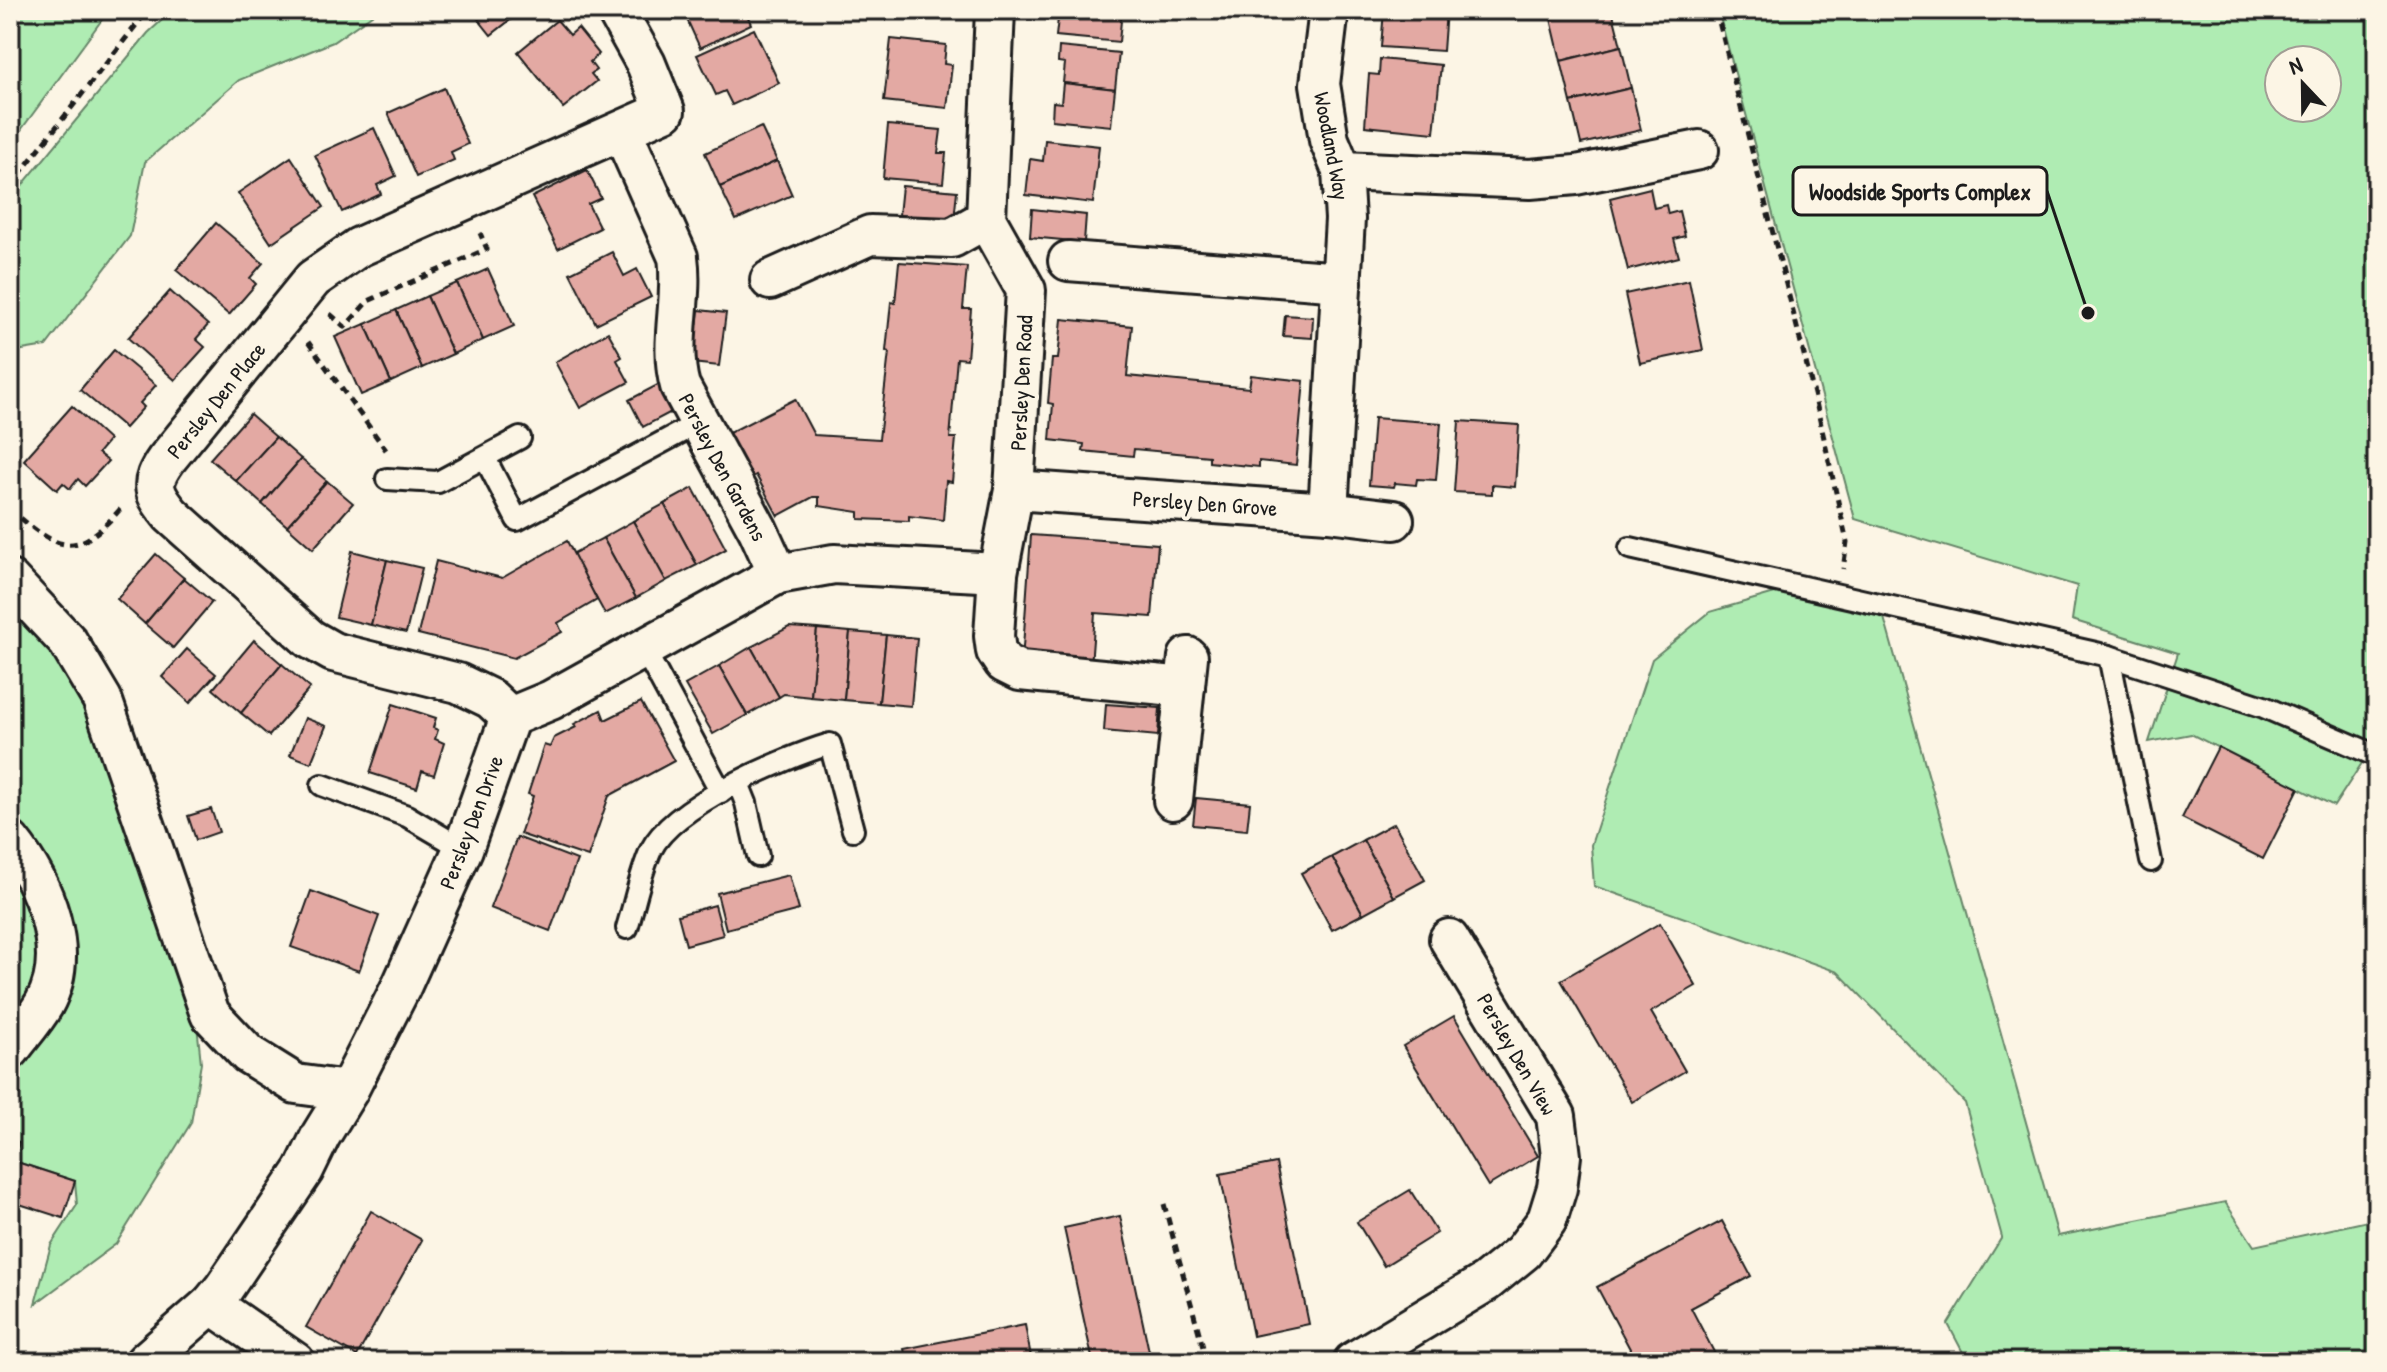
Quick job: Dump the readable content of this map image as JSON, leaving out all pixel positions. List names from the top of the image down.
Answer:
{
  "streets": {
    "street": [
      "Woodland Way",
      "Persley Den Road",
      "Persley Den Place",
      "Persley Den Gardens",
      "Persley Den Grove",
      "Persley Den Drive",
      "Persley Den View"
    ]
  },
  "crossings": [
    ["Woodland Way", "Persley Den Grove"],
    ["Persley Den Road", "Persley Den Grove"],
    ["Persley Den Place", "Persley Den Gardens"]
  ],
  "places": ["Woodside Sports Complex"],
  "north": "top"
}
